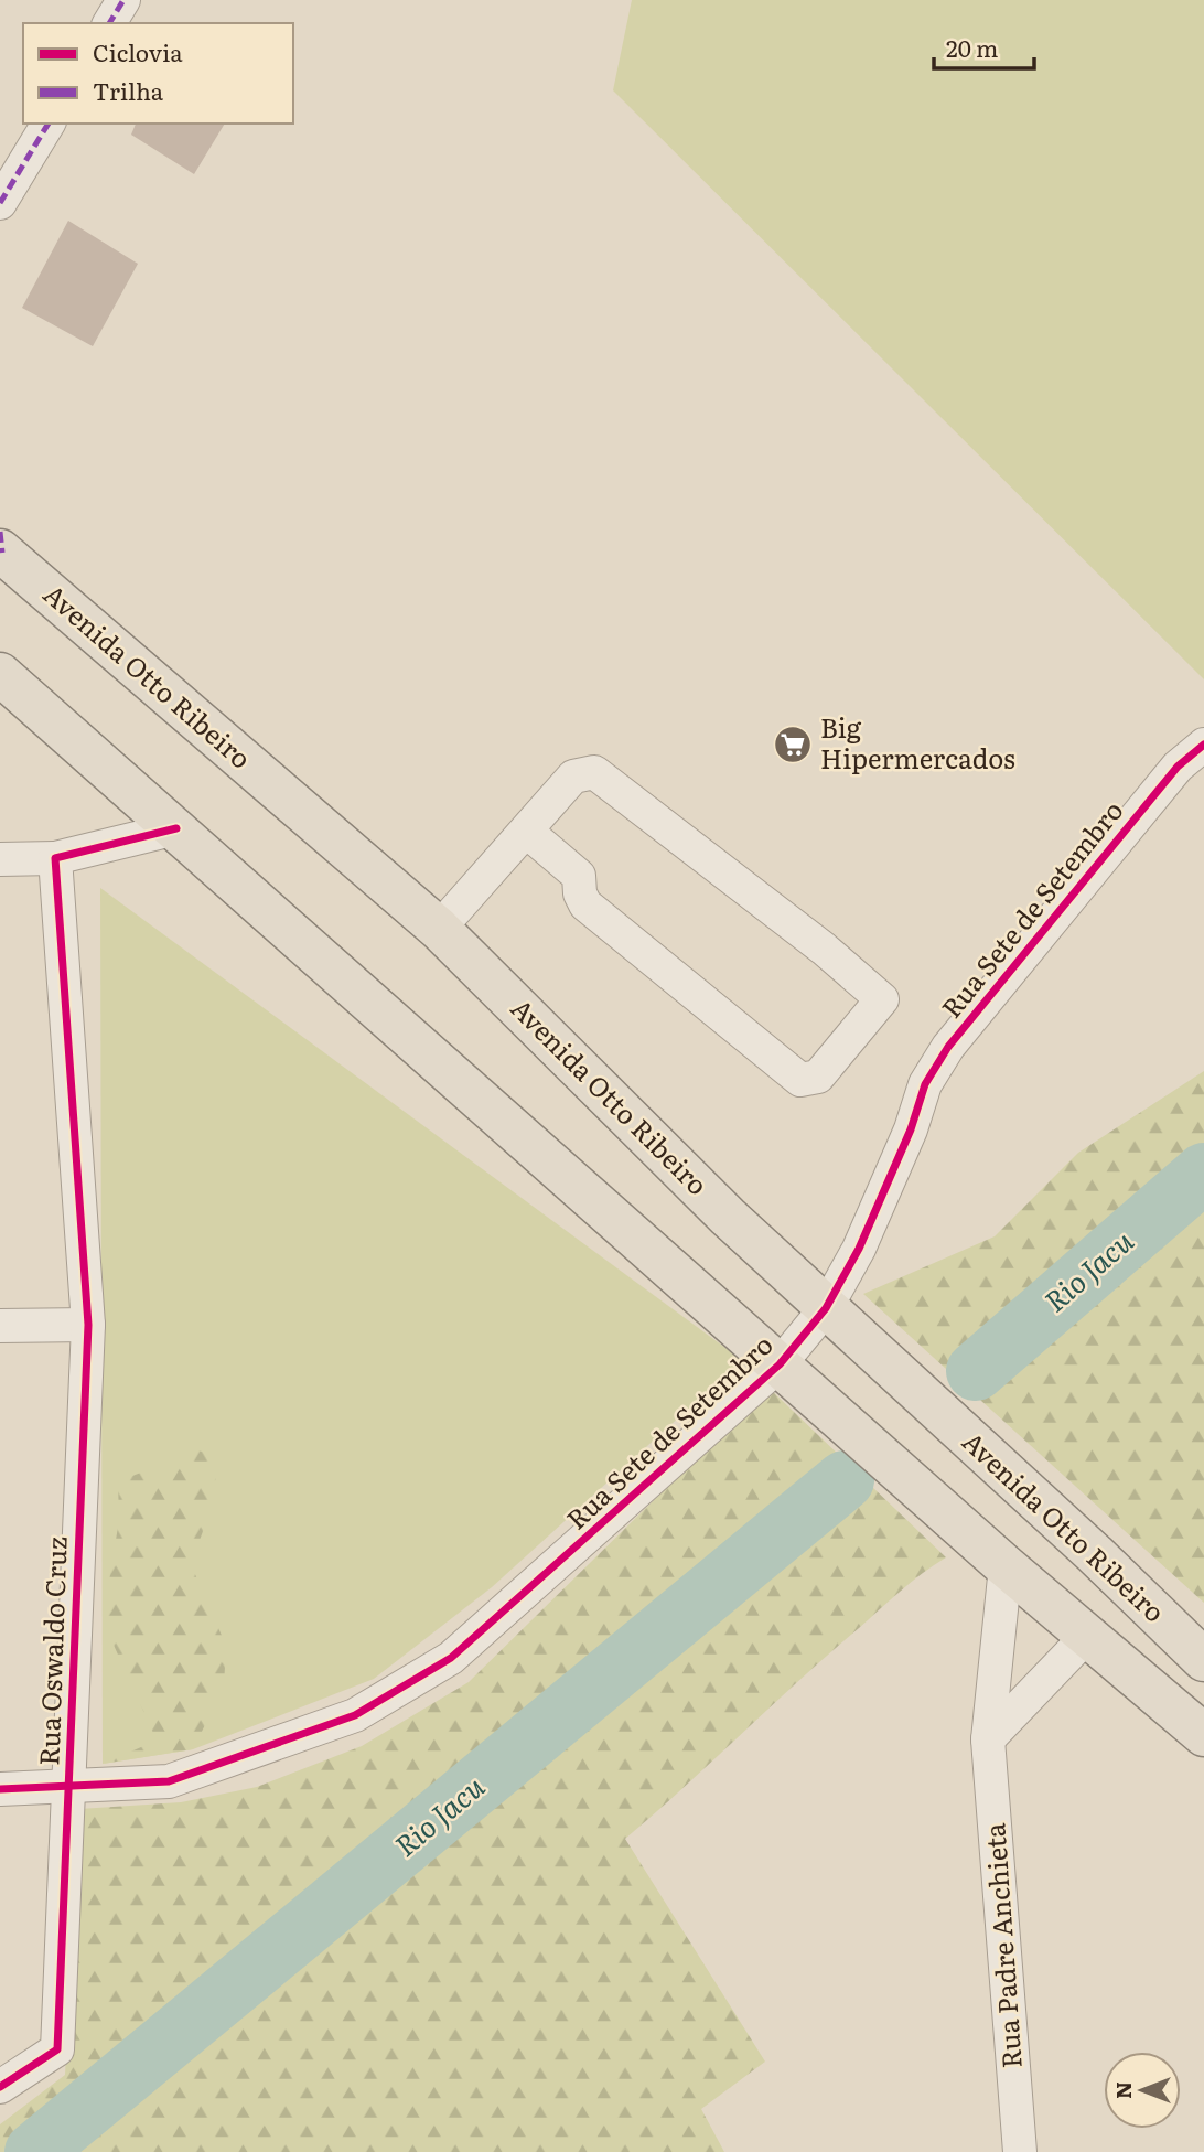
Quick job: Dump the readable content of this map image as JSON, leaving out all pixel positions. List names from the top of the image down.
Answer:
{
  "streets": {
    "main road": ["Avenida Otto Ribeiro"],
    "street": ["Rua Sete de Setembro", "Rua Oswaldo Cruz", "Rua Padre Anchieta"]
  },
  "crossings": [
    ["Avenida Otto Ribeiro", "Rua Sete de Setembro"],
    ["Rua Sete de Setembro", "Rua Oswaldo Cruz"]
  ],
  "water": ["Rio Jacu"],
  "places": {
    "supermarket": ["Big Hipermercados"]
  },
  "legend": ["Ciclovia", "Trilha"],
  "scale_bar": "20 m",
  "north": "left"
}
